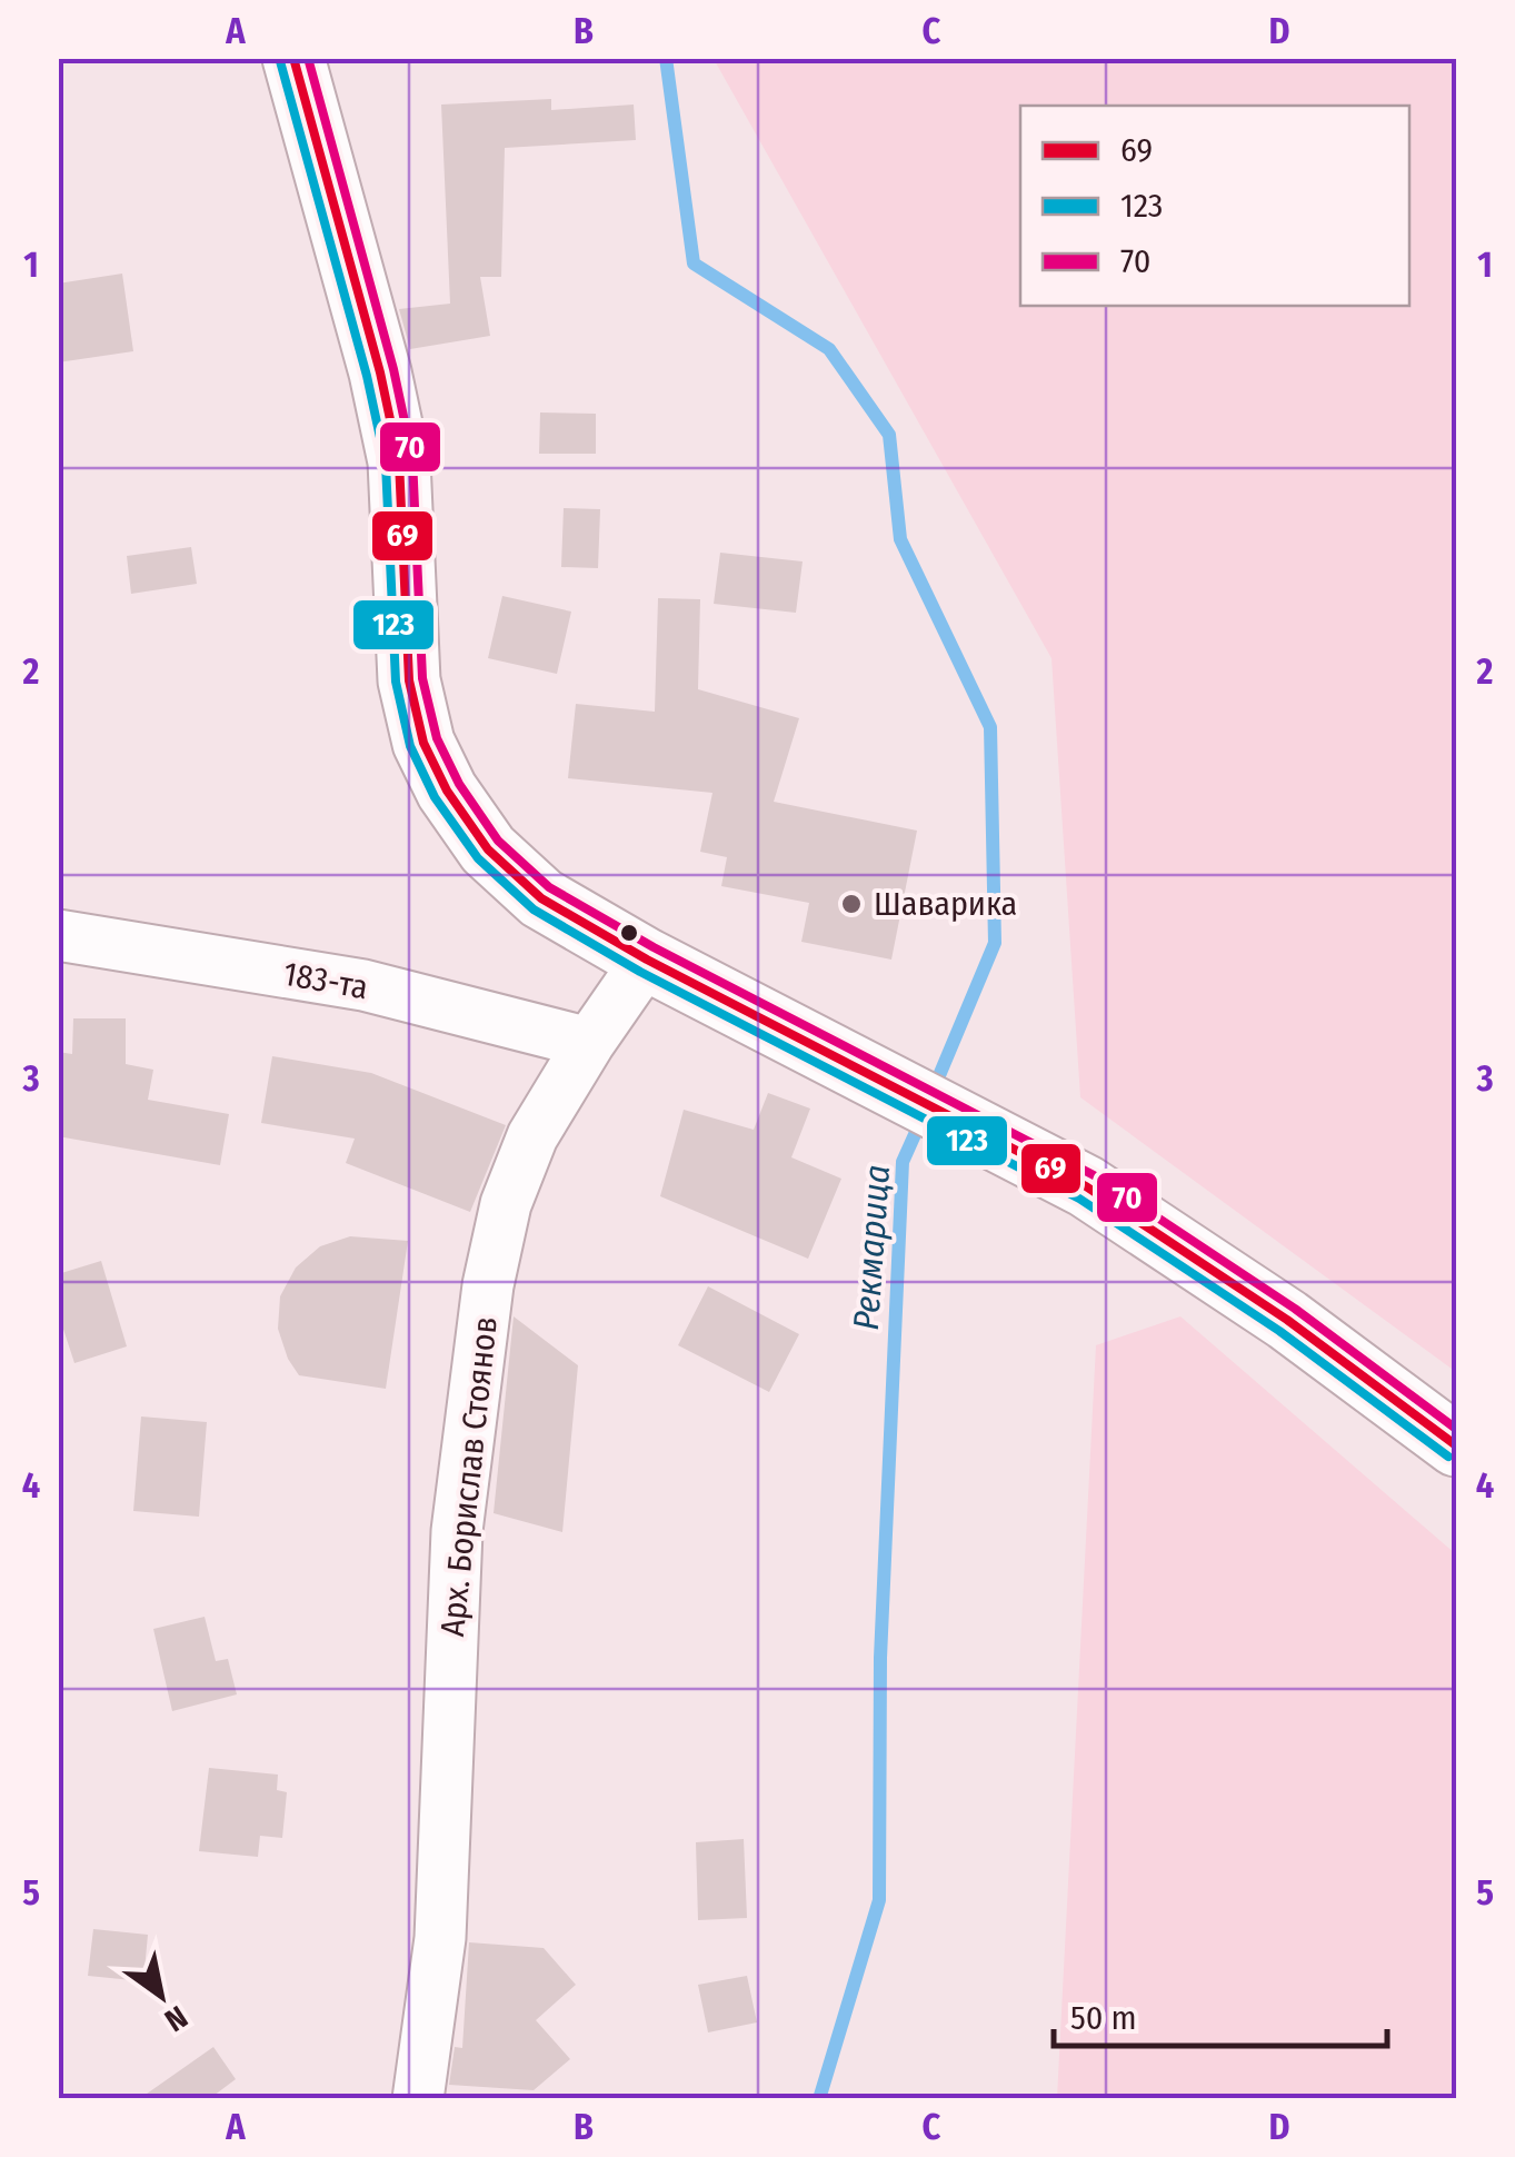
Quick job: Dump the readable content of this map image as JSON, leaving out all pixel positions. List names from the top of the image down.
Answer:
{
  "streets": {
    "street": ["183-та", "Арх. Борислав Стоянов"]
  },
  "crossings": [
    ["183-та", "Арх. Борислав Стоянов"]
  ],
  "water": ["Рекмарица"],
  "places": ["Шаварика"],
  "lines": ["transit line 69", "transit line 70", "transit line 123"],
  "legend": ["69", "123", "70"],
  "scale_bar": "50 m",
  "north": "bottom right",
  "grid": {
    "columns": [
      "A",
      "B",
      "C",
      "D"
    ],
    "rows": [
      "1",
      "2",
      "3",
      "4",
      "5"
    ]
  }
}
